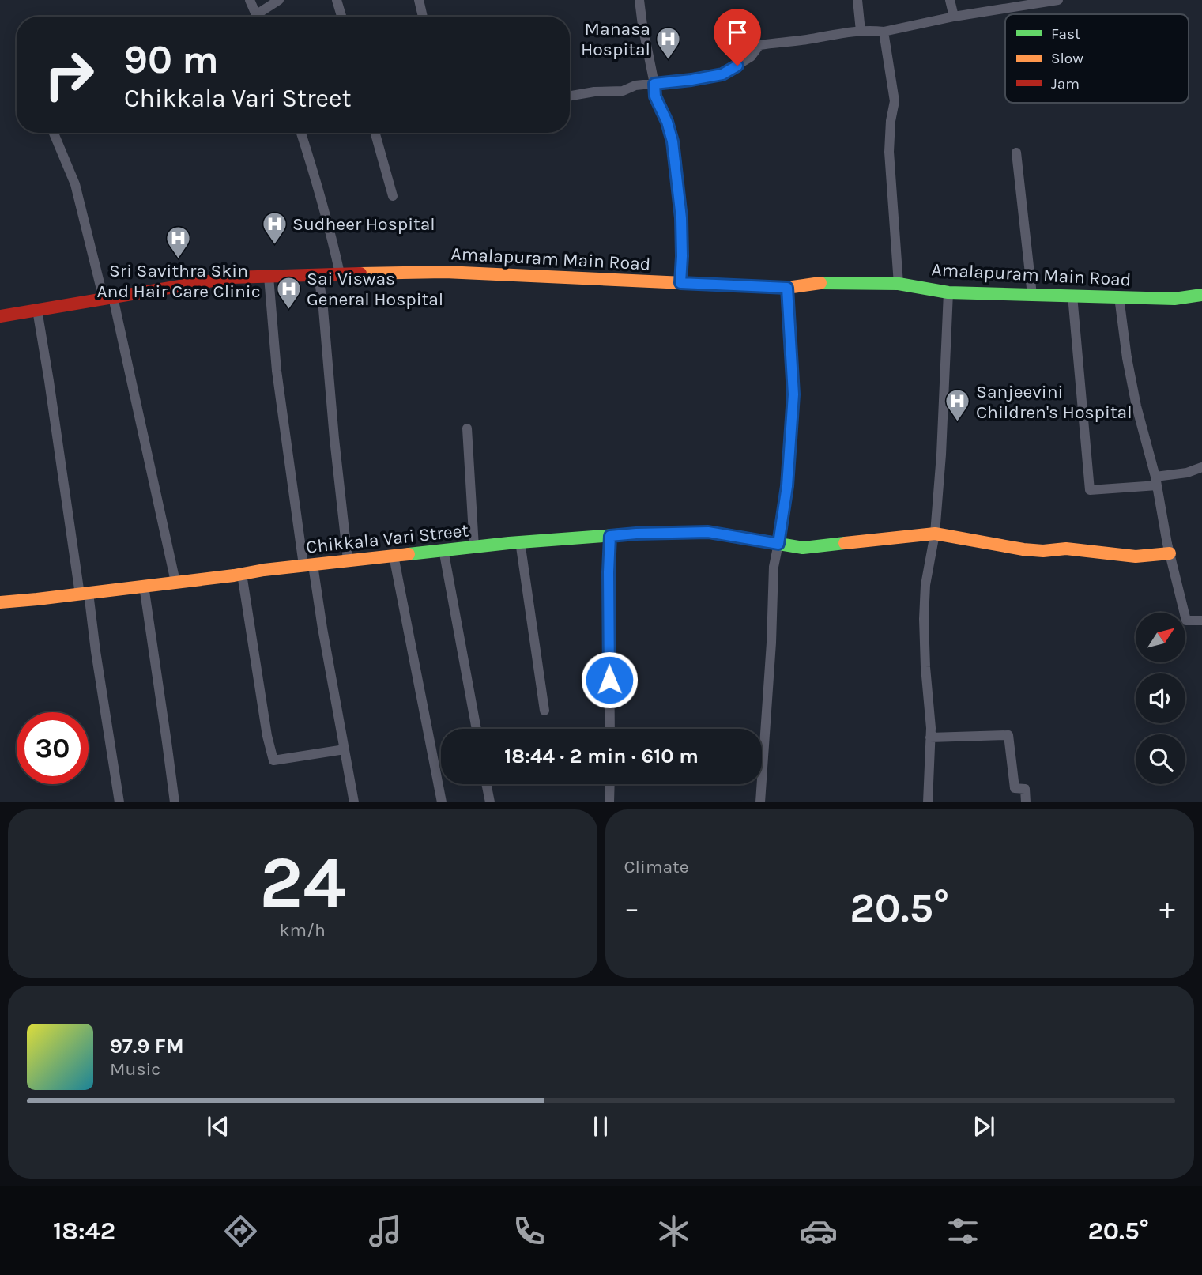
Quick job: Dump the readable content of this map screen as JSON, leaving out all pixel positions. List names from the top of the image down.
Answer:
{
  "streets": {
    "main road": ["Amalapuram Main Road", "Chikkala Vari Street"]
  },
  "places": {
    "hospital": [
      "Manasa Hospital",
      "Sudheer Hospital",
      "Sri Savithra Skin And Hair Care Clinic",
      "Sai Viswas General Hospital",
      "Sanjeevini Children's Hospital"
    ]
  },
  "legend": ["Fast", "Slow", "Jam"],
  "north": "top right",
  "page": {
    "turn": ["90 m", "Chikkala Vari Street"],
    "limit": "30",
    "trip": "18:44 · 2 min · 610 m",
    "tile": [
      ["24", "km/h"],
      "Climate"
    ],
    "heat": ["−", "20.5°", "+"],
    "song": ["97.9 FM", "Music"],
    "tabs": ["18:42", "20.5°"]
  }
}
